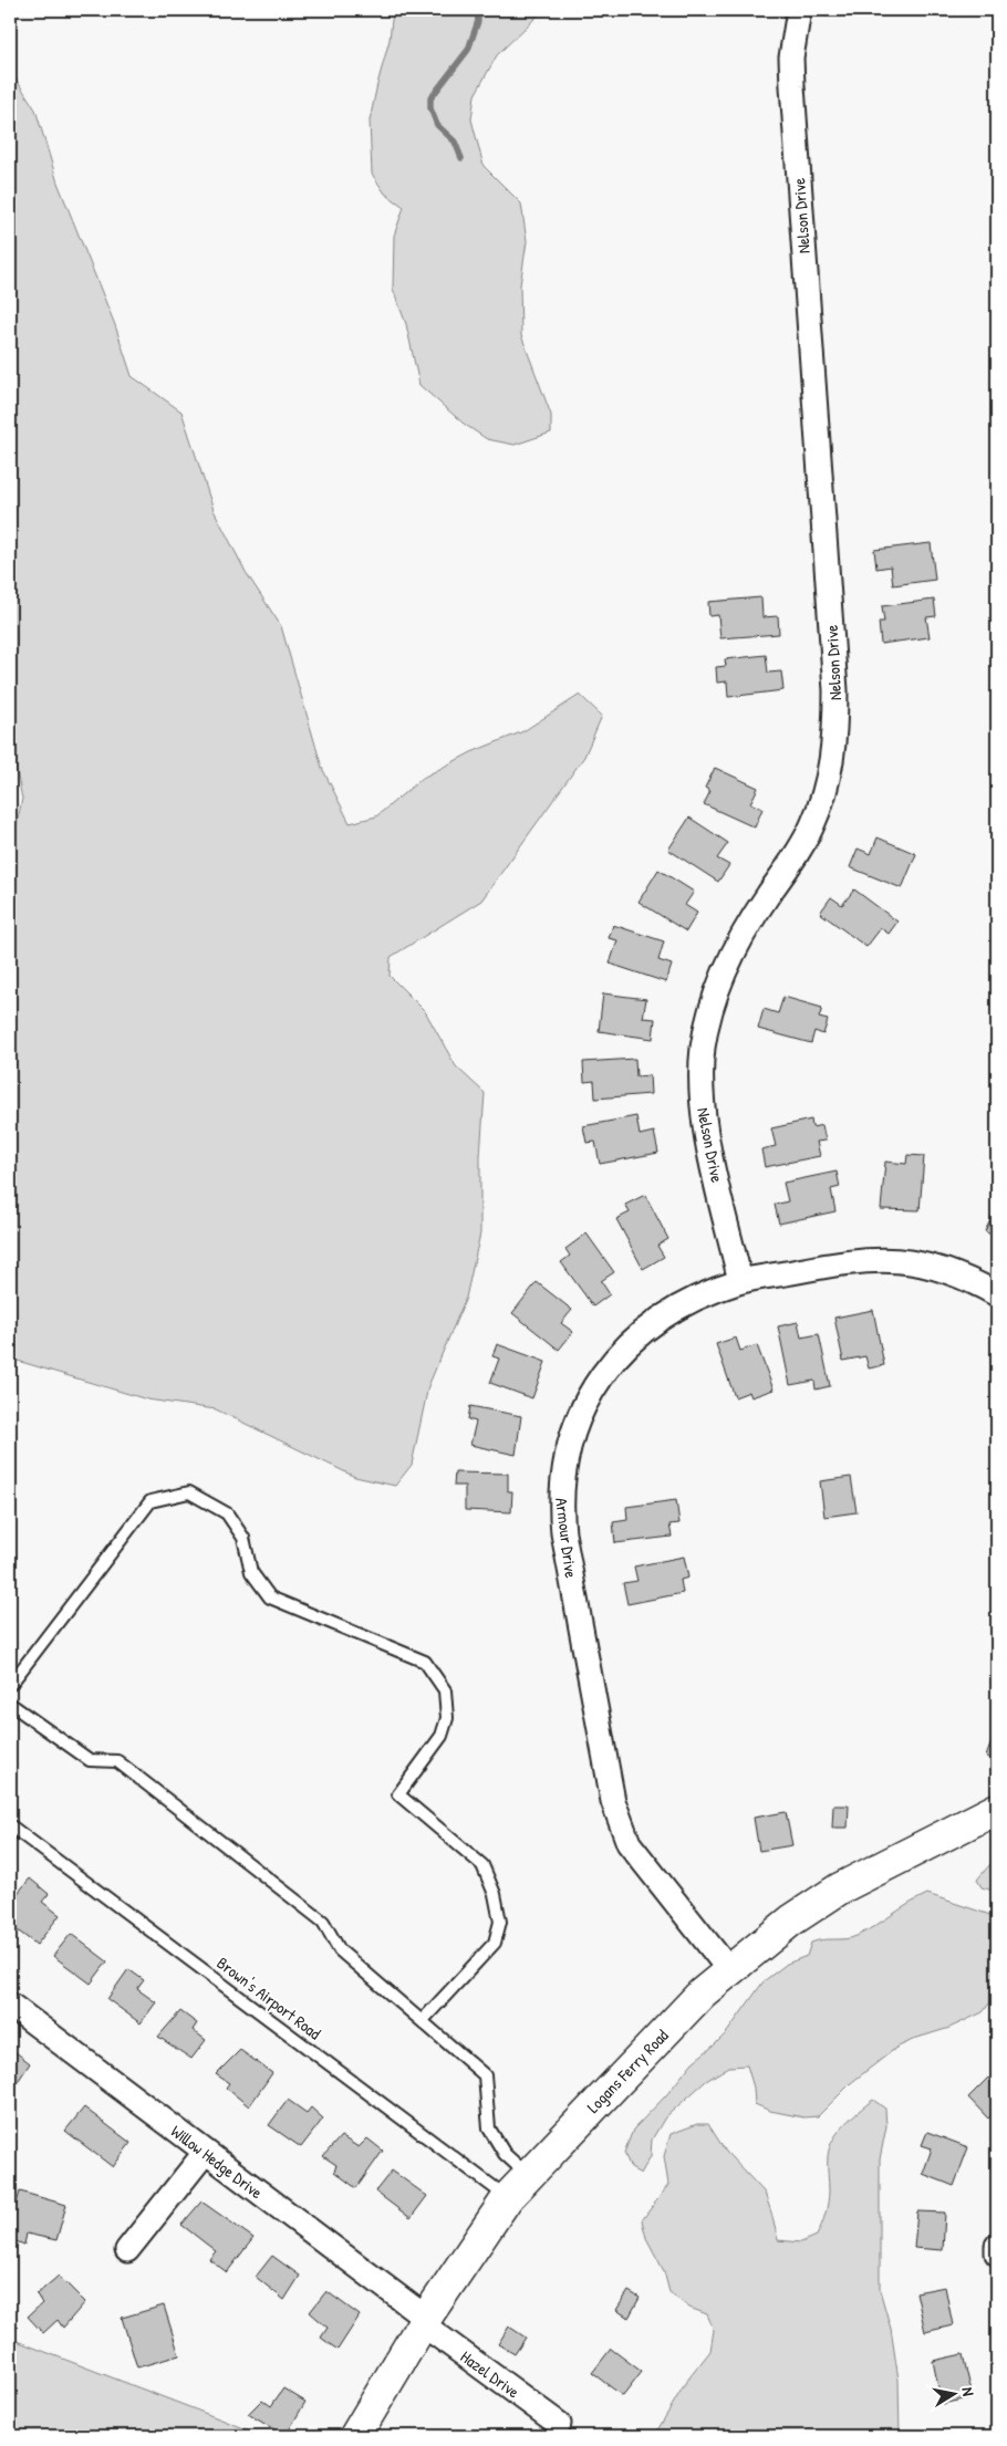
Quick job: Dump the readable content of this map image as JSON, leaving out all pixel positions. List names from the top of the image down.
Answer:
{
  "streets": {
    "street": [
      "Nelson Drive",
      "Armour Drive",
      "Logans Ferry Road",
      "Willow Hedge Drive",
      "Hazel Drive"
    ],
    "lane": ["Brown's Airport Road"]
  },
  "crossings": [
    ["Nelson Drive", "Armour Drive"],
    ["Armour Drive", "Logans Ferry Road"],
    ["Brown's Airport Road", "Logans Ferry Road"],
    ["Logans Ferry Road", "Willow Hedge Drive"],
    ["Logans Ferry Road", "Hazel Drive"],
    ["Willow Hedge Drive", "Hazel Drive"]
  ],
  "north": "right"
}
